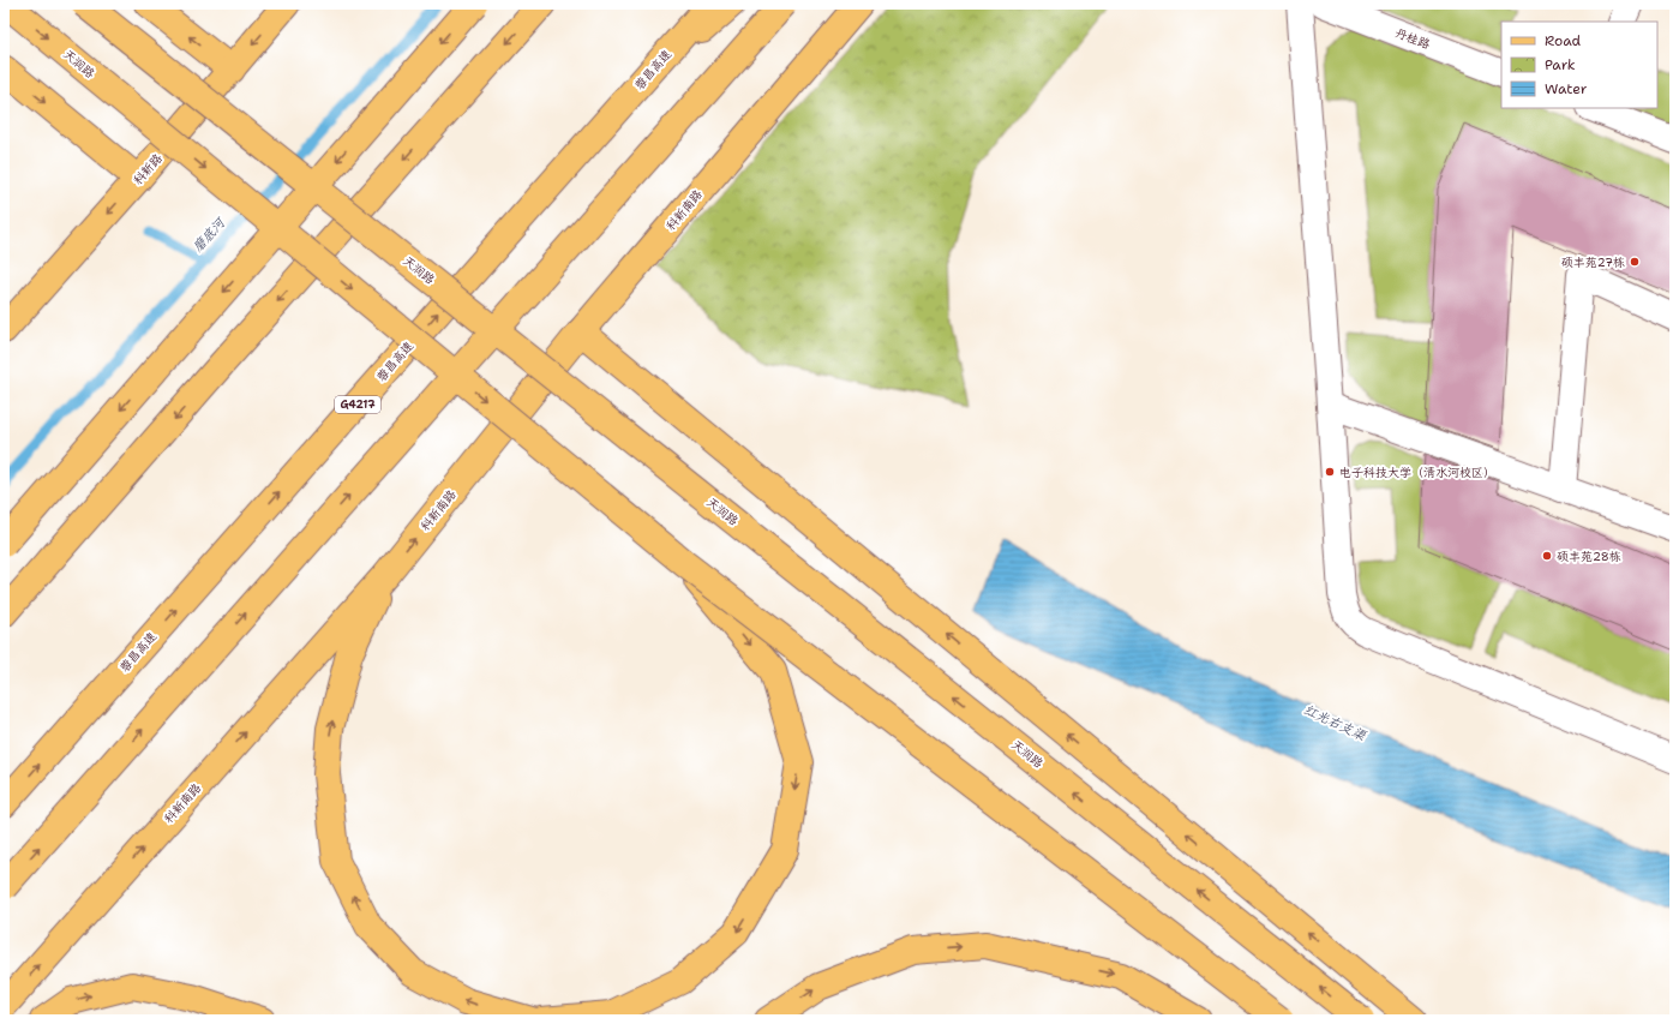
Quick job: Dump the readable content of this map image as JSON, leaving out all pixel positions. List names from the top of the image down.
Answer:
{
  "streets": {
    "main road": [
      "天润路",
      "蓉昌高速",
      "科新路",
      "科新南路",
      "G4217"
    ],
    "street": ["丹桂路"]
  },
  "water": ["磨底河", "红光右支渠"],
  "places": ["硕丰苑27栋", "电子科技大学（清水河校区）", "硕丰苑28栋"],
  "legend": ["Road", "Park", "Water"]
}
